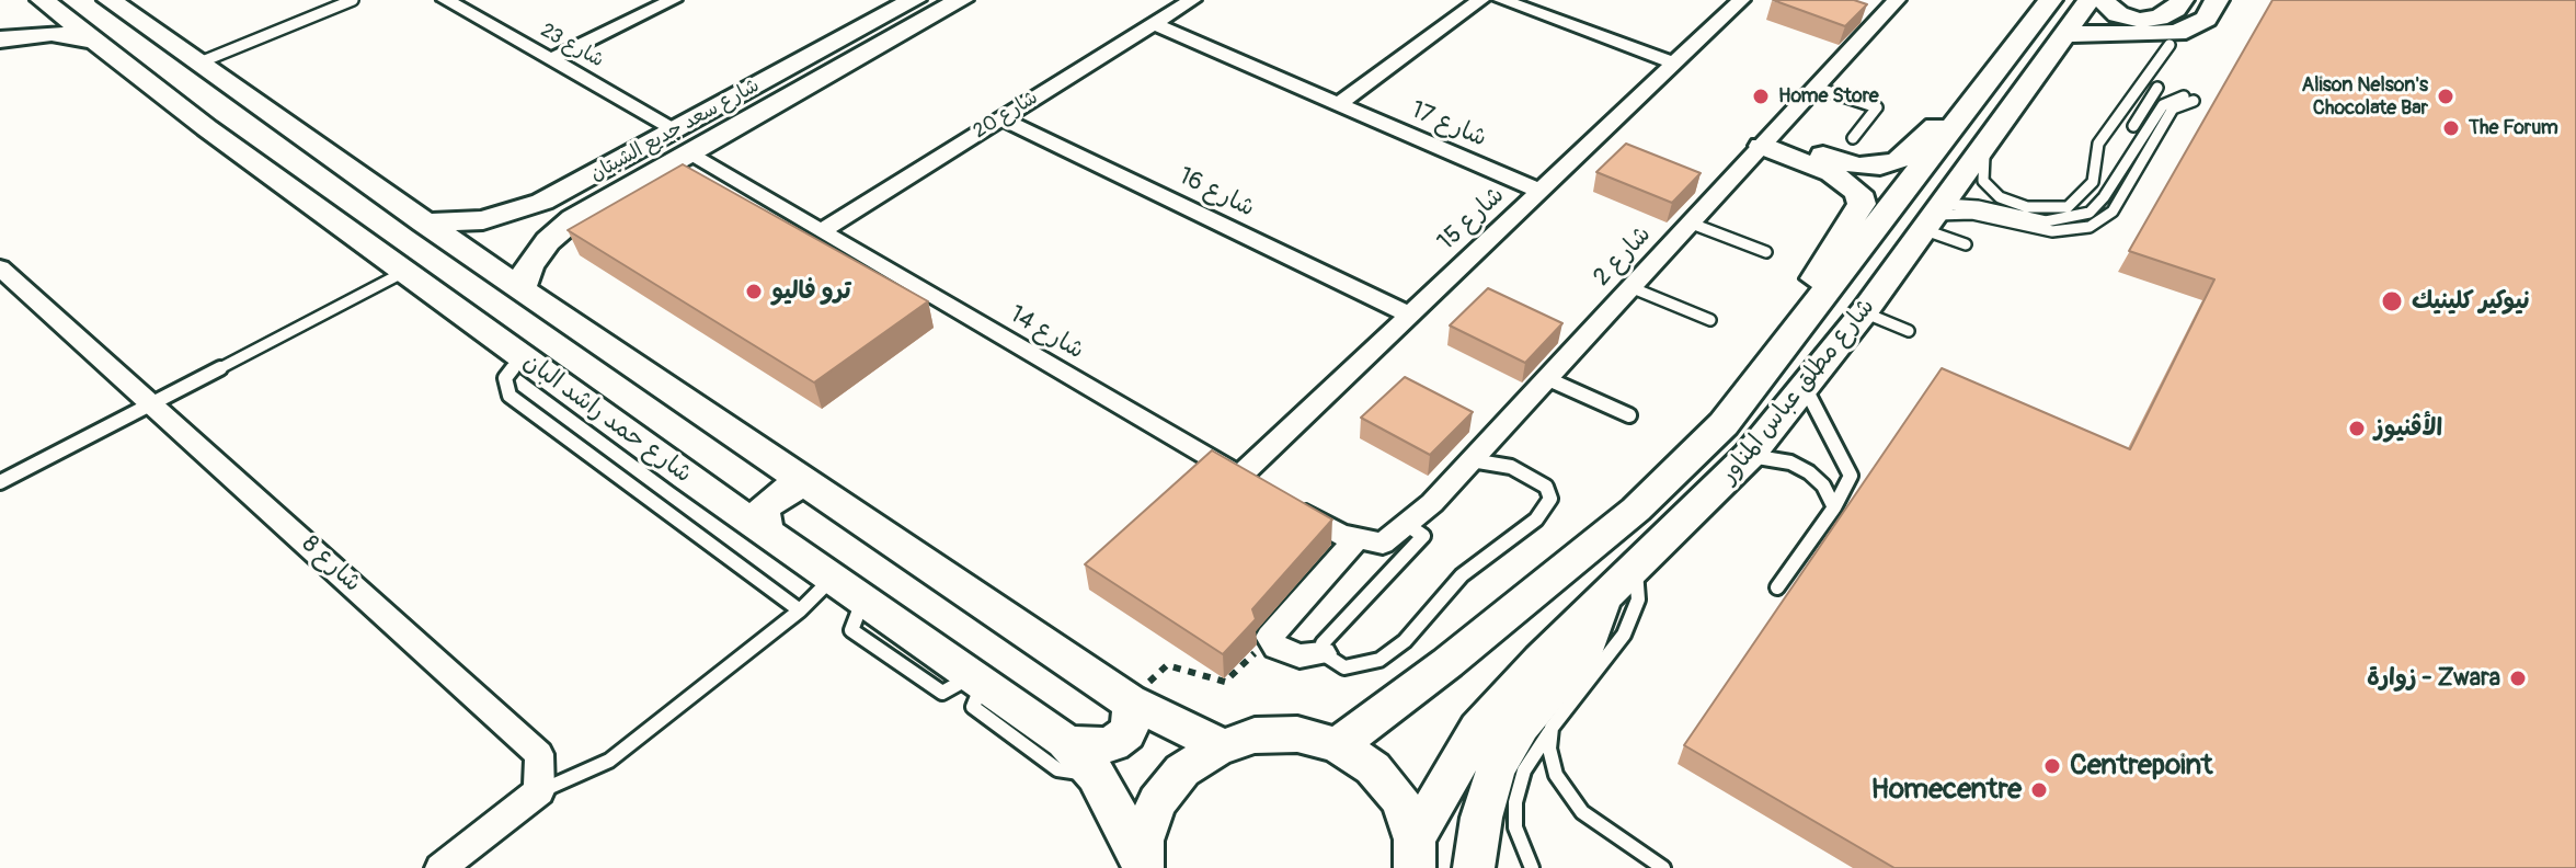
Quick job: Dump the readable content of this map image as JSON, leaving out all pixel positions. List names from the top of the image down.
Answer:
{
  "streets": {
    "street": [
      "شارع 23",
      "شارع 20",
      "شارع 17",
      "شارع سعد جديع الشيتان",
      "شارع 16",
      "شارع 15",
      "شارع 2",
      "شارع 14",
      "شارع مطلق عباس المناور",
      "شارع حمد راشد البان",
      "شارع 8"
    ]
  },
  "crossings": [
    ["شارع 23", "شارع سعد جديع الشيتان"],
    ["شارع 23", "شارع 14"],
    ["شارع 20", "شارع 17"],
    ["شارع 20", "شارع 16"],
    ["شارع 20", "شارع 14"],
    ["شارع 17", "شارع 15"],
    ["شارع سعد جديع الشيتان", "شارع 14"],
    ["شارع 16", "شارع 15"],
    ["شارع 15", "شارع 14"]
  ],
  "places": [
    "Home Store",
    "Alison Nelson's Chocolate Bar",
    "The Forum",
    "ترو فاليو",
    "نيوكير كلينيك",
    "الأڤنيوز",
    "زوارة - Zwara",
    "Centrepoint",
    "Homecentre"
  ]
}
